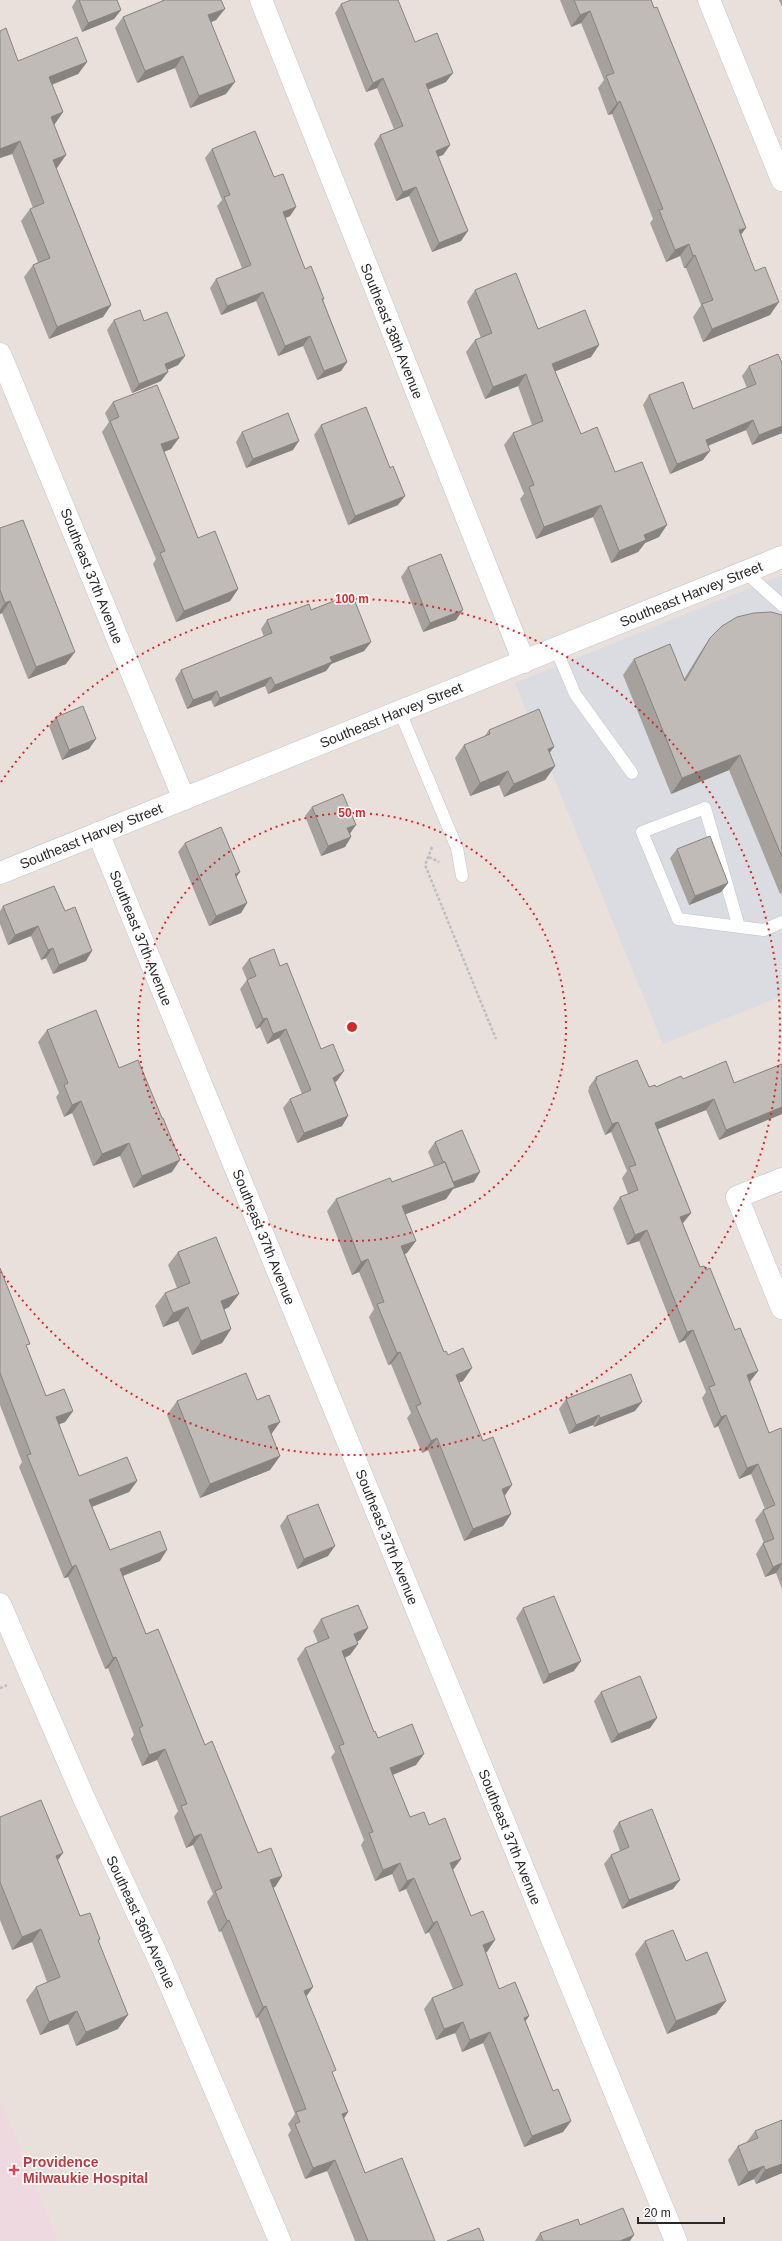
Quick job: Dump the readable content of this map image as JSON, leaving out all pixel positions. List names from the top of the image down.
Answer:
{
  "streets": {
    "street": [
      "Southeast 38th Avenue",
      "Southeast 37th Avenue",
      "Southeast Harvey Street",
      "Southeast 36th Avenue"
    ]
  },
  "crossings": [
    ["Southeast 38th Avenue", "Southeast Harvey Street"],
    ["Southeast 37th Avenue", "Southeast Harvey Street"]
  ],
  "places": {
    "health": ["Providence Milwaukie Hospital"]
  },
  "scale_bar": "20 m",
  "rings": ["100 m", "50 m"]
}
